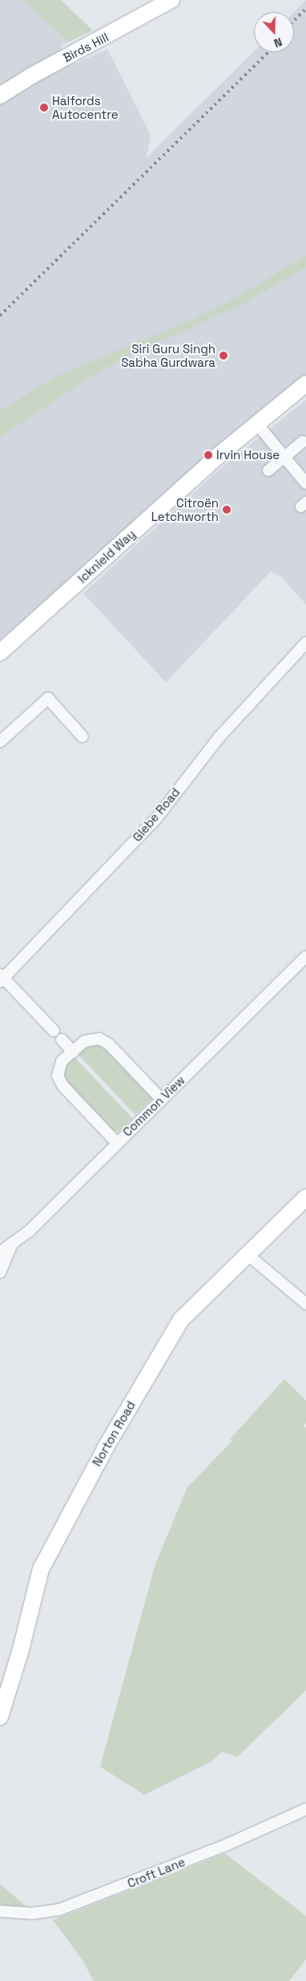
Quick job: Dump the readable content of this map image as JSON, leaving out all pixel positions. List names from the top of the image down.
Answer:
{
  "streets": {
    "street": [
      "Birds Hill",
      "Icknield Way",
      "Glebe Road",
      "Common View",
      "Norton Road",
      "Croft Lane"
    ]
  },
  "places": [
    "Halfords Autocentre",
    "Siri Guru Singh Sabha Gurdwara",
    "Irvin House",
    "Citroën Letchworth"
  ],
  "north": "bottom"
}
